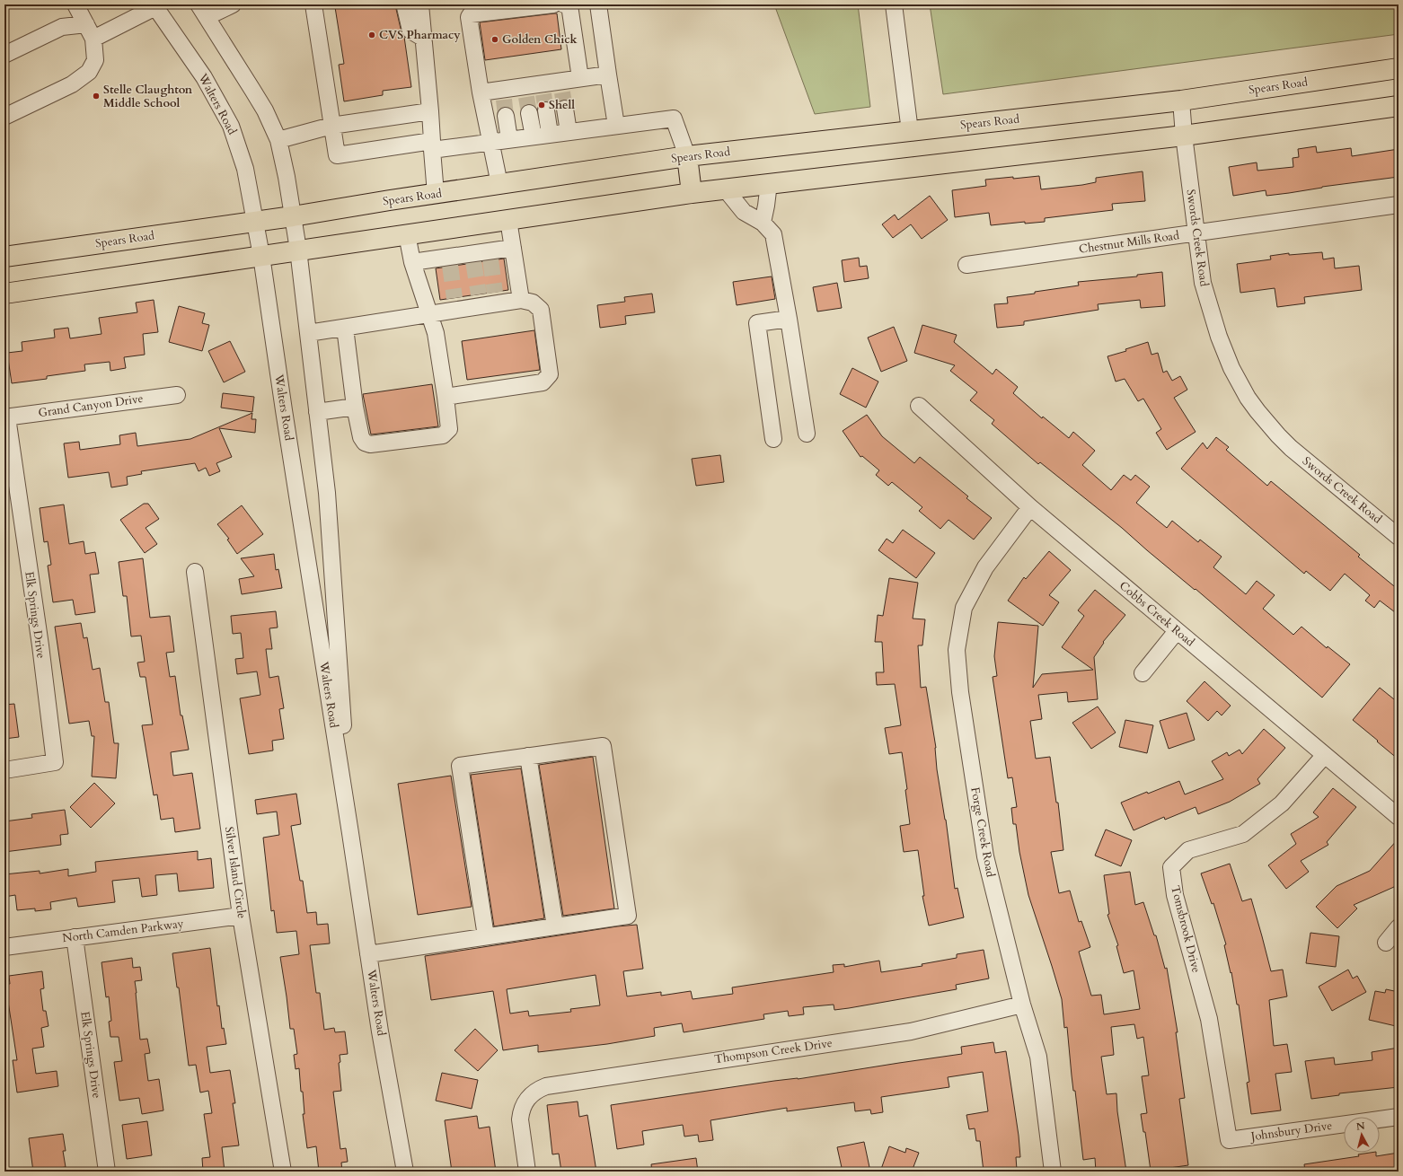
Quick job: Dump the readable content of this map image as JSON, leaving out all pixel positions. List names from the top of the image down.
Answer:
{
  "streets": {
    "main road": ["Spears Road"],
    "street": [
      "Walters Road",
      "Swords Creek Road",
      "Chestnut Mills Road",
      "Grand Canyon Drive",
      "Cobbs Creek Road",
      "Elk Springs Drive",
      "Forge Creek Road",
      "Silver Island Circle",
      "Tomsbrook Drive",
      "North Camden Parkway",
      "Thompson Creek Drive",
      "Johnsbury Drive"
    ]
  },
  "crossings": [
    ["Spears Road", "Walters Road"],
    ["Spears Road", "Swords Creek Road"],
    ["Swords Creek Road", "Chestnut Mills Road"],
    ["Grand Canyon Drive", "Elk Springs Drive"],
    ["Cobbs Creek Road", "Forge Creek Road"],
    ["Cobbs Creek Road", "Tomsbrook Drive"],
    ["Elk Springs Drive", "North Camden Parkway"],
    ["Forge Creek Road", "Thompson Creek Drive"],
    ["Silver Island Circle", "North Camden Parkway"],
    ["Tomsbrook Drive", "Johnsbury Drive"]
  ],
  "places": [
    "CVS Pharmacy",
    "Golden Chick",
    "Stelle Claughton Middle School",
    "Shell"
  ],
  "north": "top"
}
